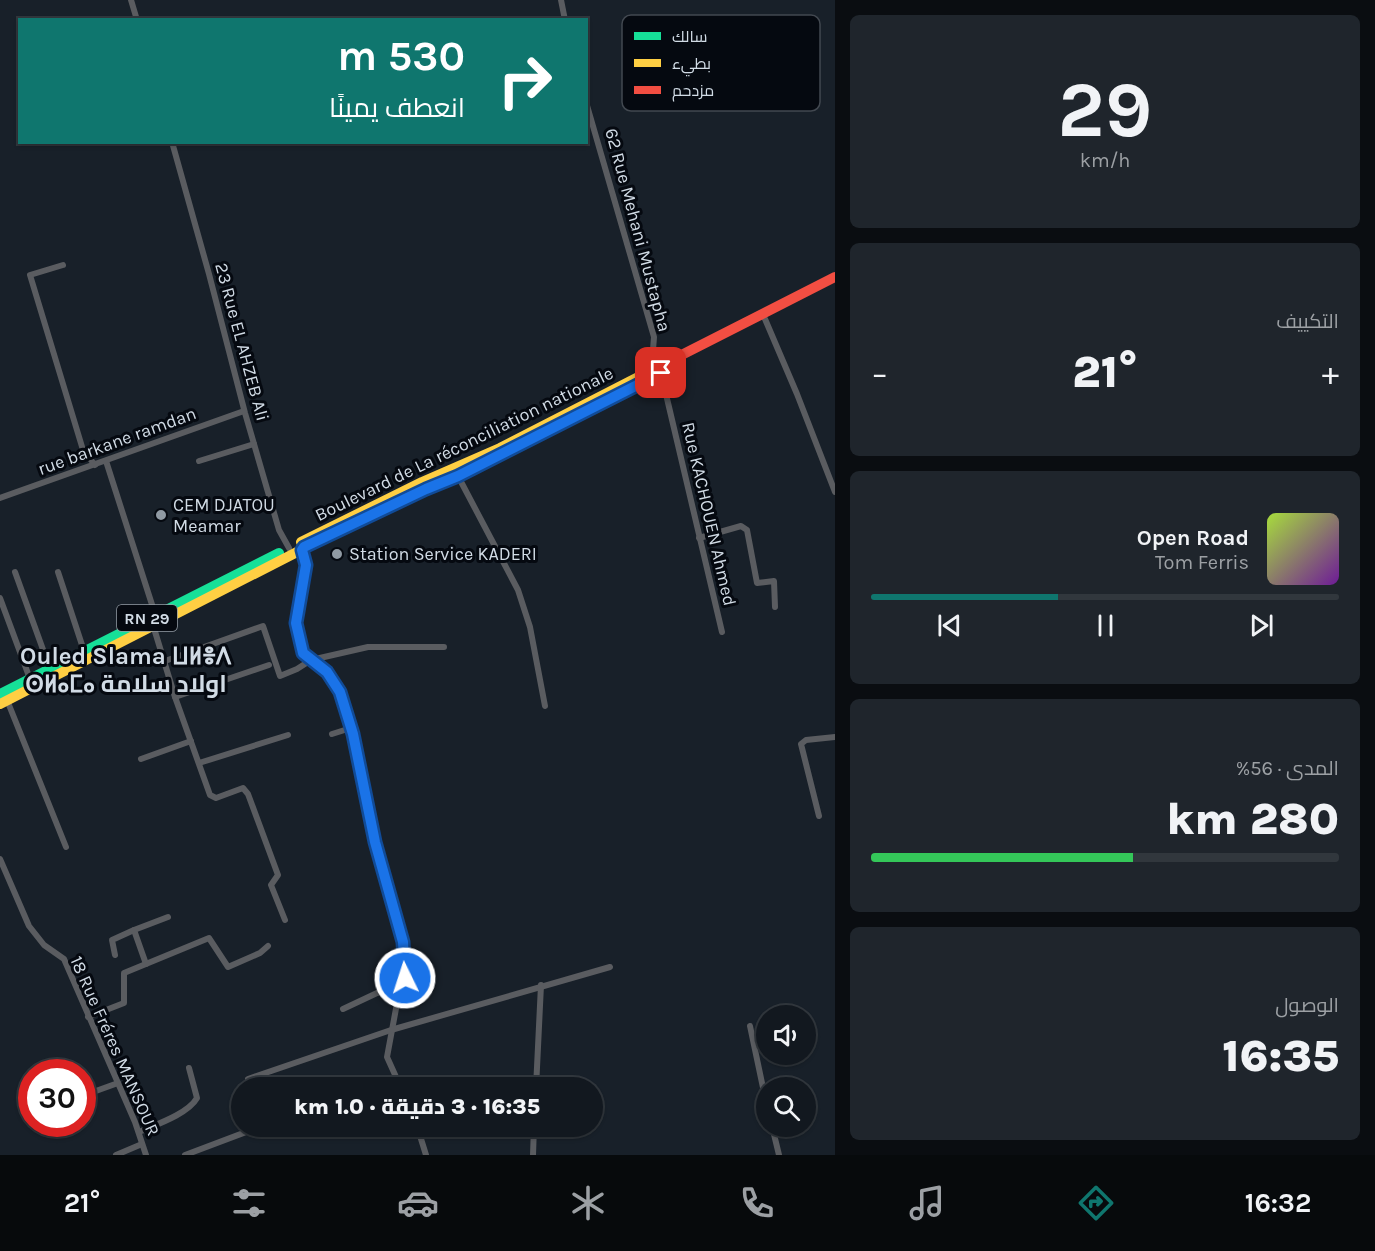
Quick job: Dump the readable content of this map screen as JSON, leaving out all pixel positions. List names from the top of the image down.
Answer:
{
  "streets": {
    "highway": ["Boulevard de La réconciliation nationale", "RN 29"],
    "street": [
      "62 Rue Mehani Mustapha",
      "23 Rue EL AHZEB Ali",
      "rue barkane ramdan",
      "Rue KACHOUEN Ahmed",
      "18 Rue Fréres MANSOUR"
    ]
  },
  "crossings": [
    ["62 Rue Mehani Mustapha", "Boulevard de La réconciliation nationale"],
    ["62 Rue Mehani Mustapha", "Rue KACHOUEN Ahmed"],
    ["62 Rue Mehani Mustapha", "RN 29"],
    ["23 Rue EL AHZEB Ali", "rue barkane ramdan"],
    ["23 Rue EL AHZEB Ali", "Boulevard de La réconciliation nationale"],
    ["23 Rue EL AHZEB Ali", "RN 29"],
    ["Boulevard de La réconciliation nationale", "Rue KACHOUEN Ahmed"],
    ["Boulevard de La réconciliation nationale", "RN 29"],
    ["Rue KACHOUEN Ahmed", "RN 29"]
  ],
  "districts": ["Ouled Slama ⵡⵍⴻⴷ ⵙⵍⴰⵎⴰ اولاد سلامة"],
  "places": ["CEM DJATOU Meamar", "Station Service KADERI"],
  "legend": ["سالك", "بطيء", "مزدحم"],
  "page": {
    "tile": [
      ["29", "km/h"],
      "التكييف",
      ["المدى · 56%", "280 km"],
      ["الوصول", "16:35"]
    ],
    "turn": ["530 m", "انعطف يمينًا"],
    "heat": ["−", "21°", "+"],
    "song": ["Open Road", "Tom Ferris"],
    "limit": "30",
    "trip": "16:35 · 3 دقيقة · 1.0 km",
    "tabs": ["16:32", "21°"]
  }
}
